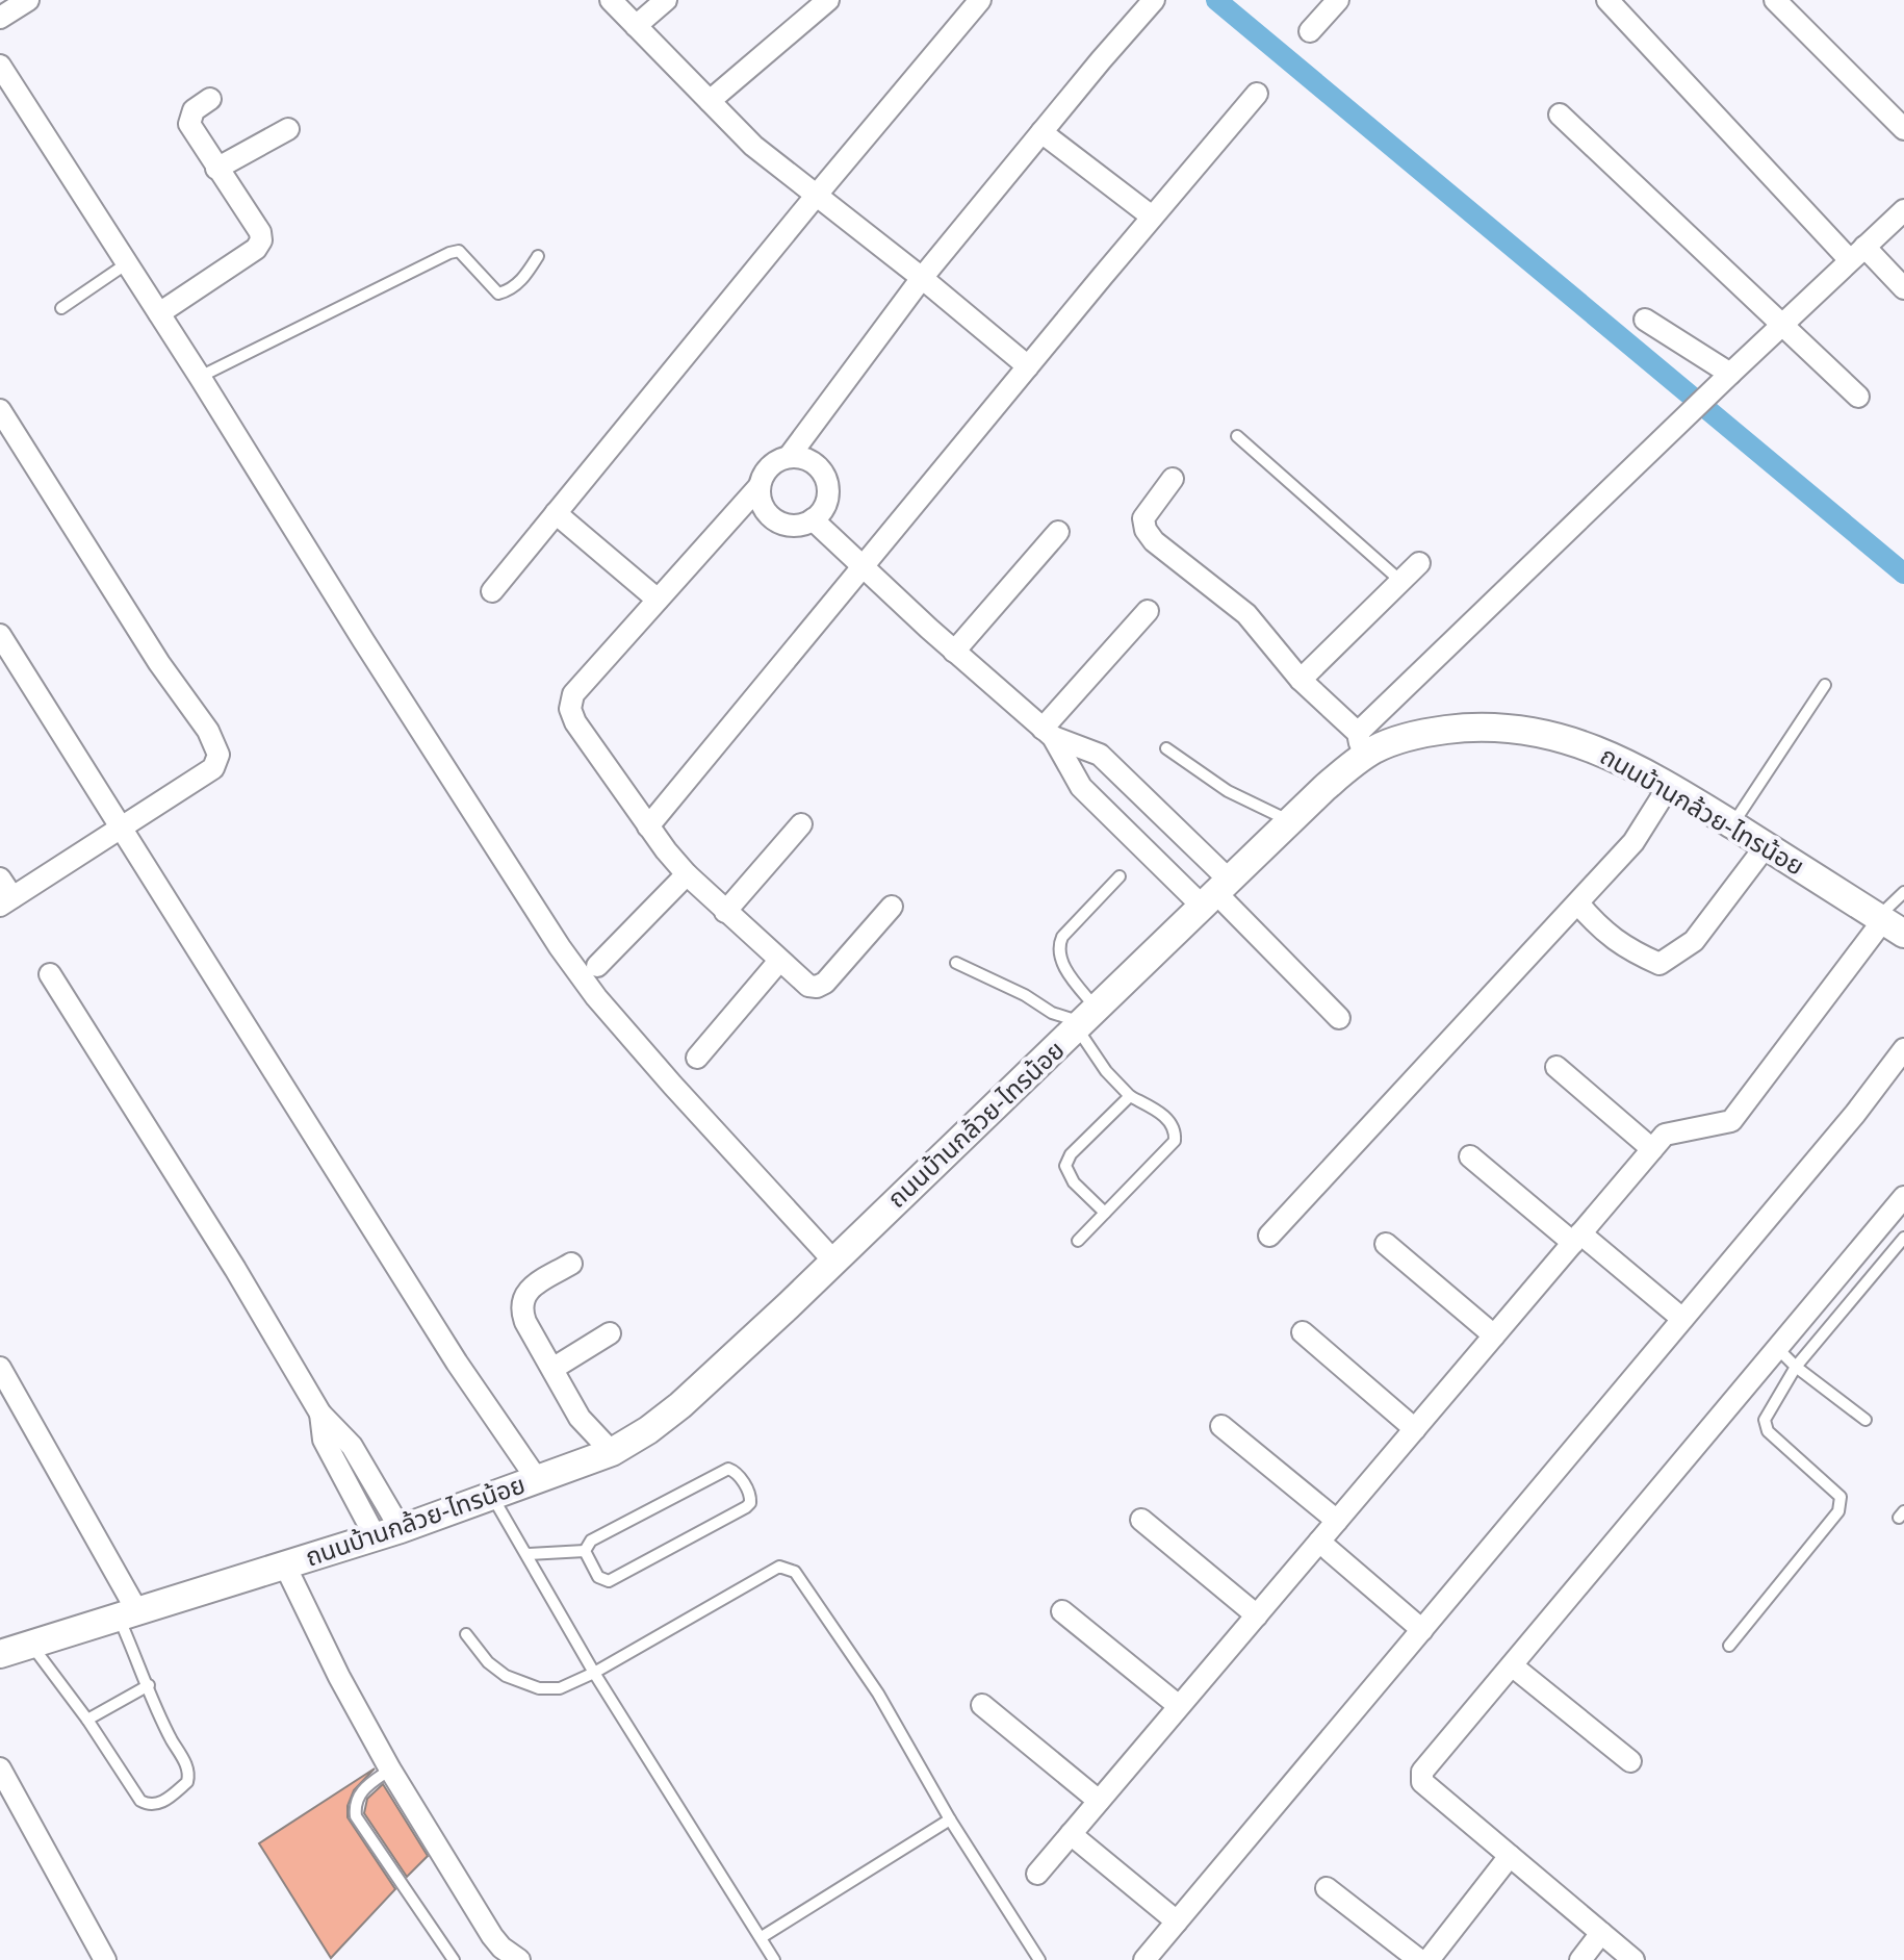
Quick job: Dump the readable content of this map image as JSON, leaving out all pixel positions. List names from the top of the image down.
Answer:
{
  "streets": {
    "street": ["ถนนบ้านกล้วย-ไทรน้อย"]
  }
}
